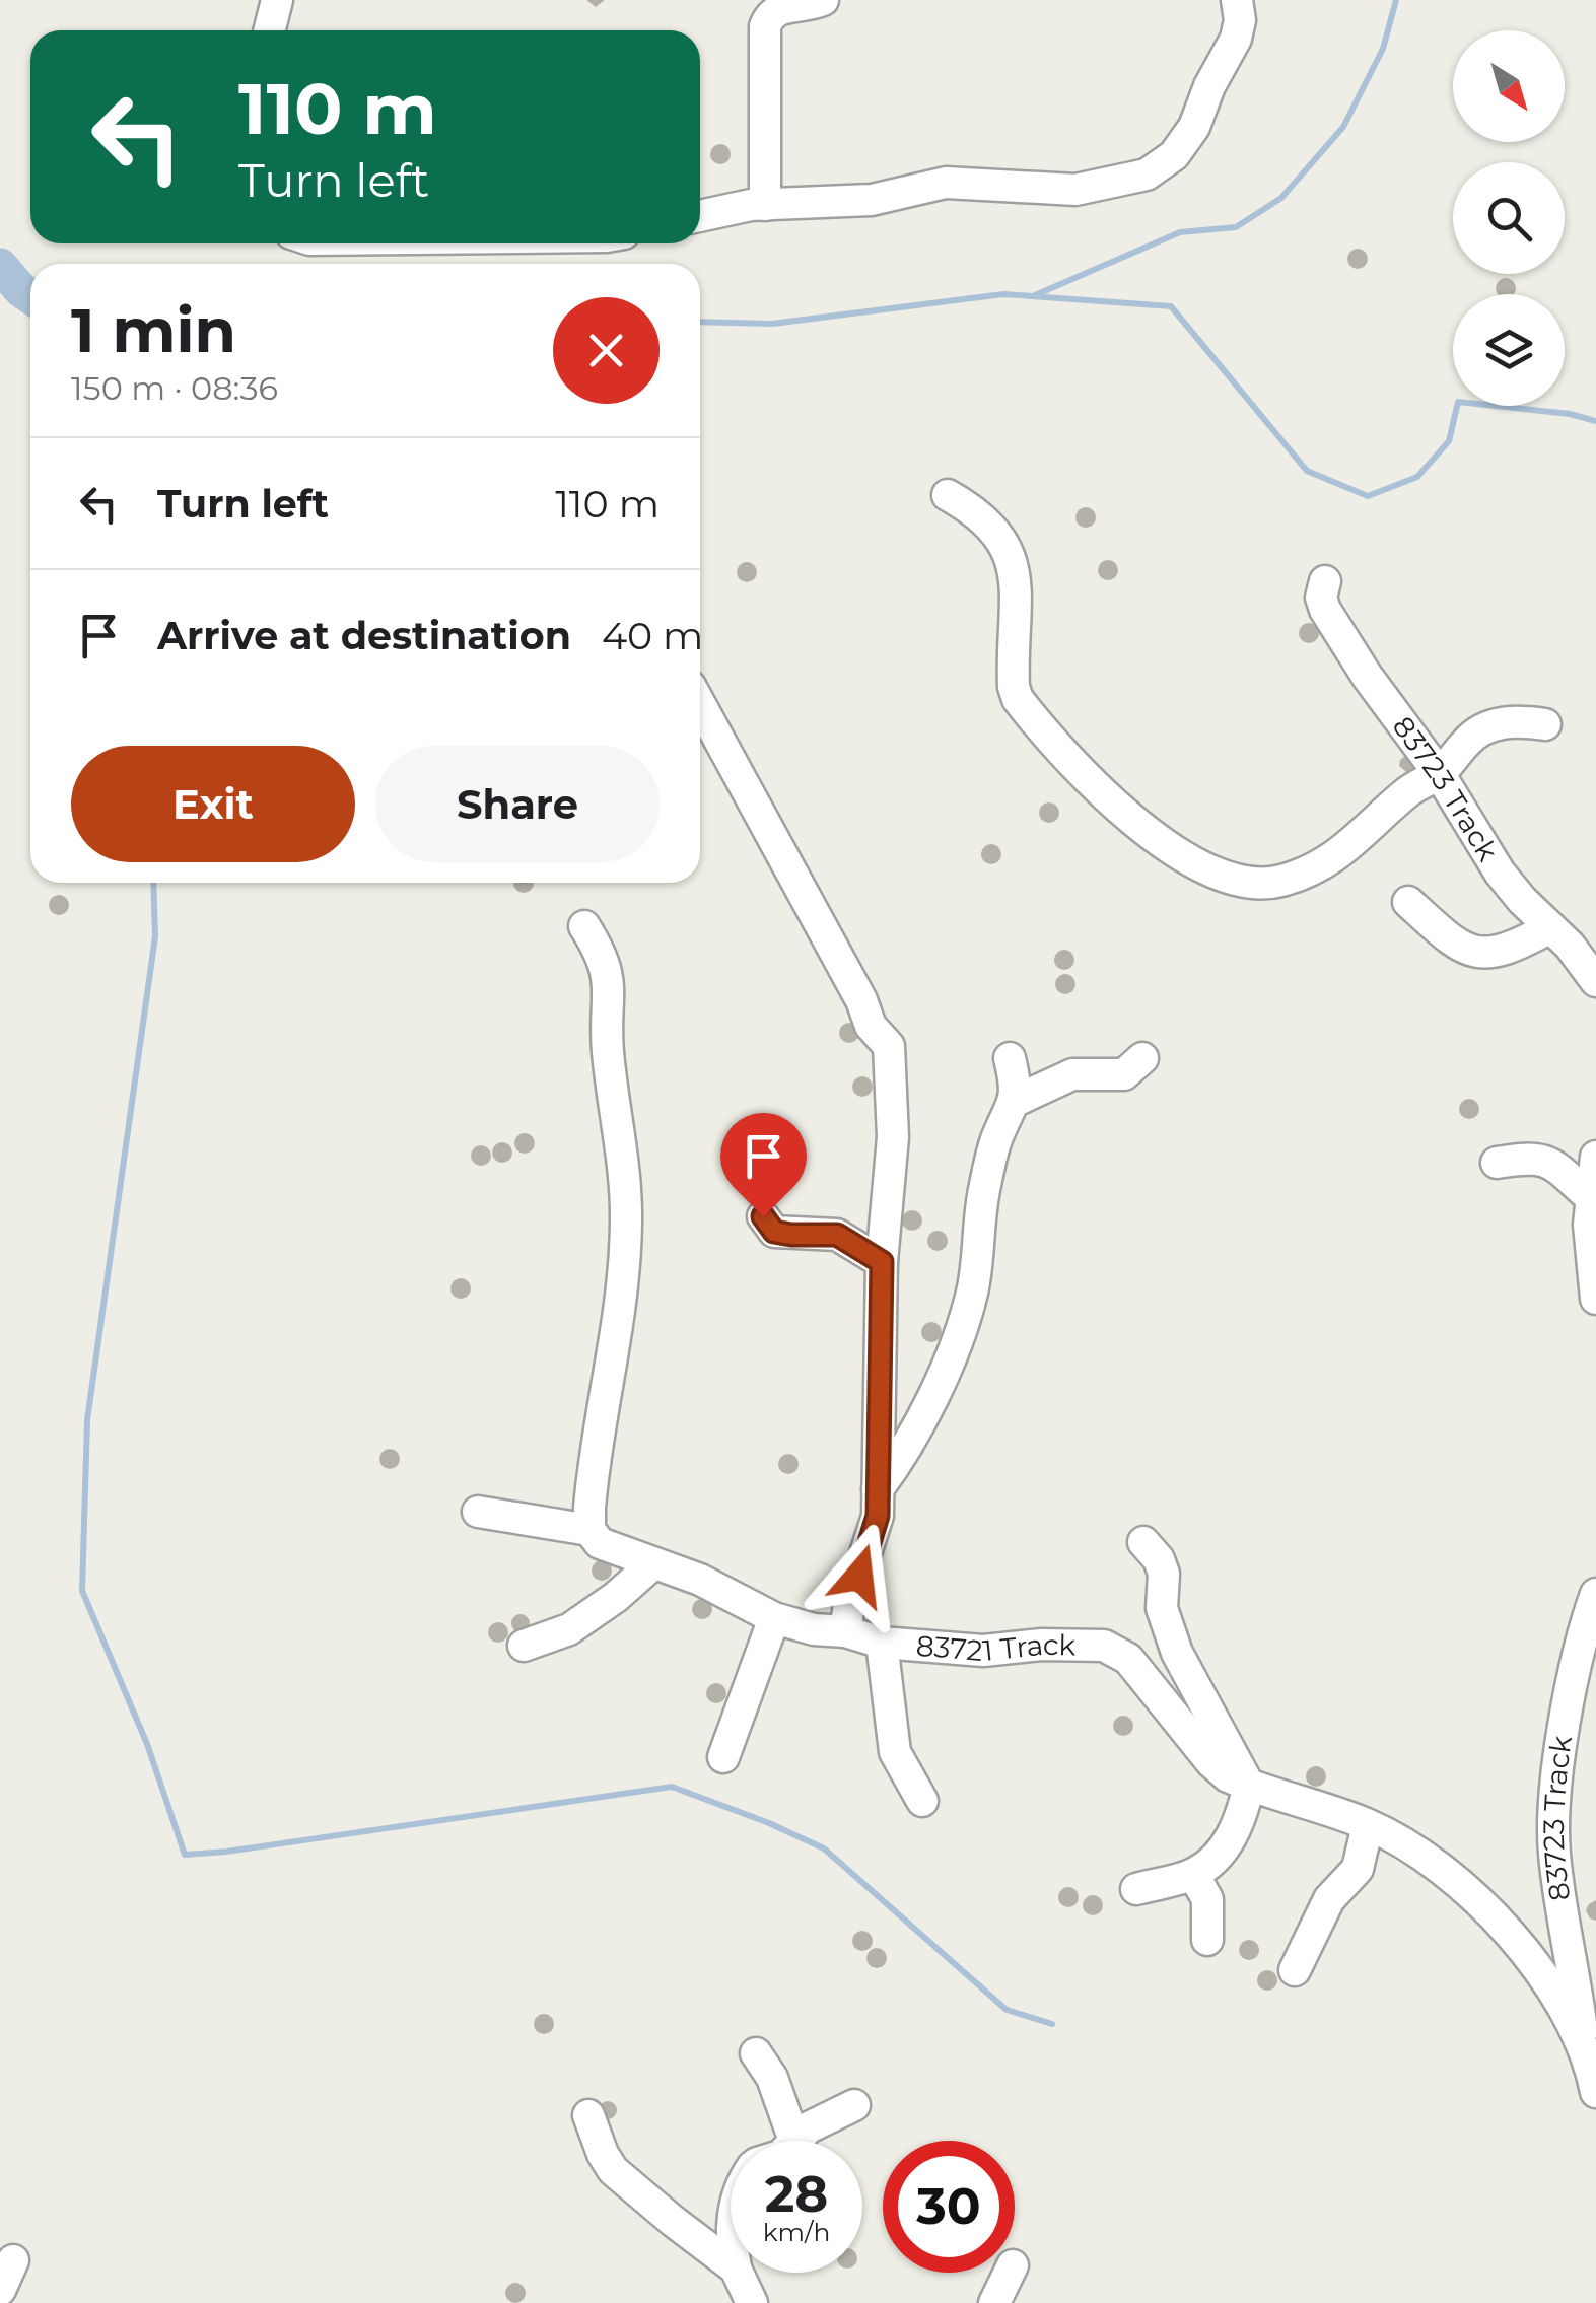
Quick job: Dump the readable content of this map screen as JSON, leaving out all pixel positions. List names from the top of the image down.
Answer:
{
  "streets": {
    "street": ["83723 Track", "83721 Track"]
  },
  "crossings": [
    ["83723 Track", "83721 Track"]
  ],
  "north": "bottom right",
  "page": {
    "turn": ["110 m", "Turn left"],
    "heading": ["1 min", "150 m · 08:36"],
    "list": [
      {
        "name": "Turn left",
        "value": "110 m"
      },
      {
        "name": "Arrive at destination",
        "value": "40 m"
      }
    ],
    "buttons": ["Exit", "Share"],
    "speed": "28 km/h",
    "limit": "30"
  }
}
